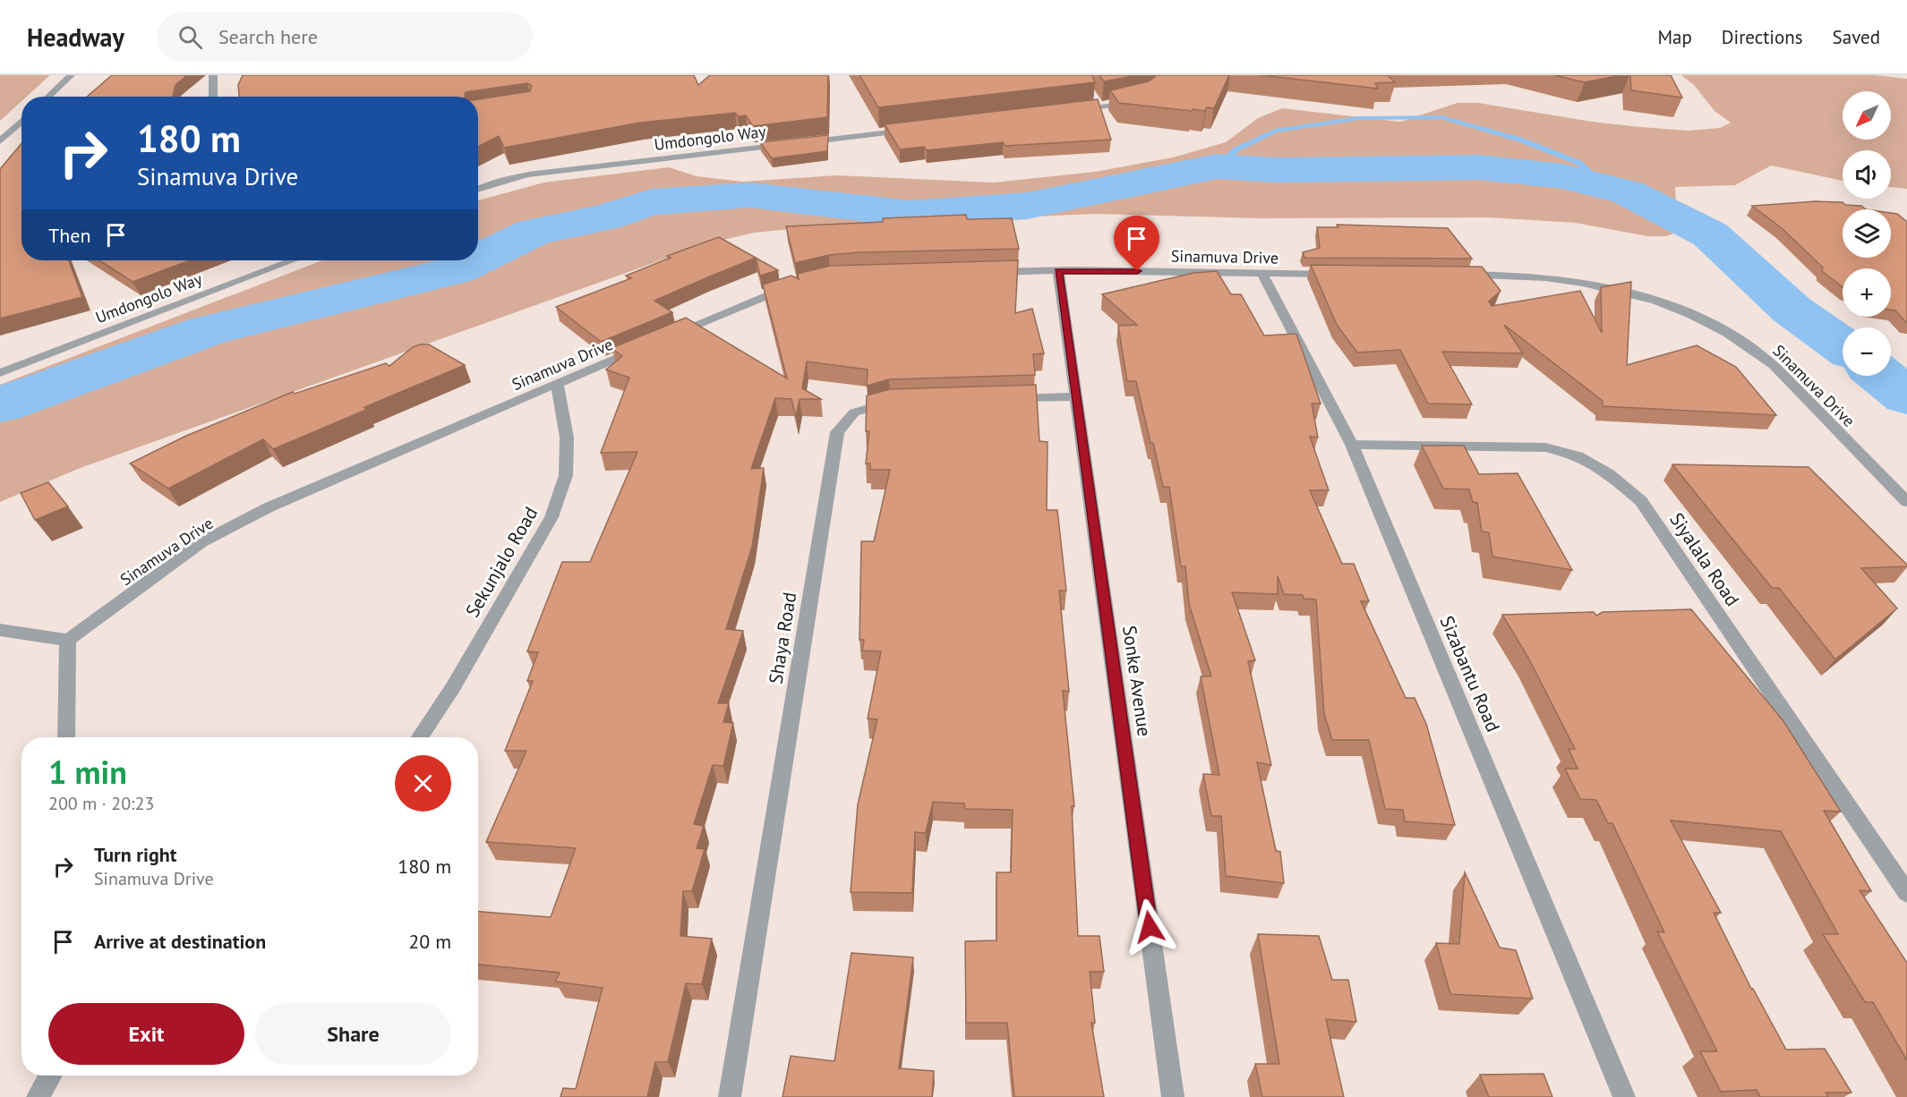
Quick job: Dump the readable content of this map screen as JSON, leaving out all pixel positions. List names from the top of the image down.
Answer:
{
  "streets": {
    "street": [
      "Umdongolo Way",
      "Sinamuva Drive",
      "Siyalala Road",
      "Sekunjalo Road",
      "Shaya Road",
      "Sizabantu Road",
      "Sonke Avenue"
    ]
  },
  "crossings": [
    ["Sinamuva Drive", "Sekunjalo Road"],
    ["Sinamuva Drive", "Sizabantu Road"],
    ["Sinamuva Drive", "Sonke Avenue"],
    ["Siyalala Road", "Sizabantu Road"]
  ],
  "north": "bottom left",
  "page": {
    "header": "Headway",
    "search": "Search here",
    "nav": ["Map", "Directions", "Saved"],
    "map_buttons": ["+", "−"],
    "turn": ["180 m", "Sinamuva Drive"],
    "then": "Then",
    "heading": ["1 min", "200 m · 20:23"],
    "list": [
      {
        "name": "Turn right",
        "note": "Sinamuva Drive",
        "value": "180 m"
      },
      {
        "name": "Arrive at destination",
        "value": "20 m"
      }
    ],
    "buttons": ["Exit", "Share"]
  }
}
